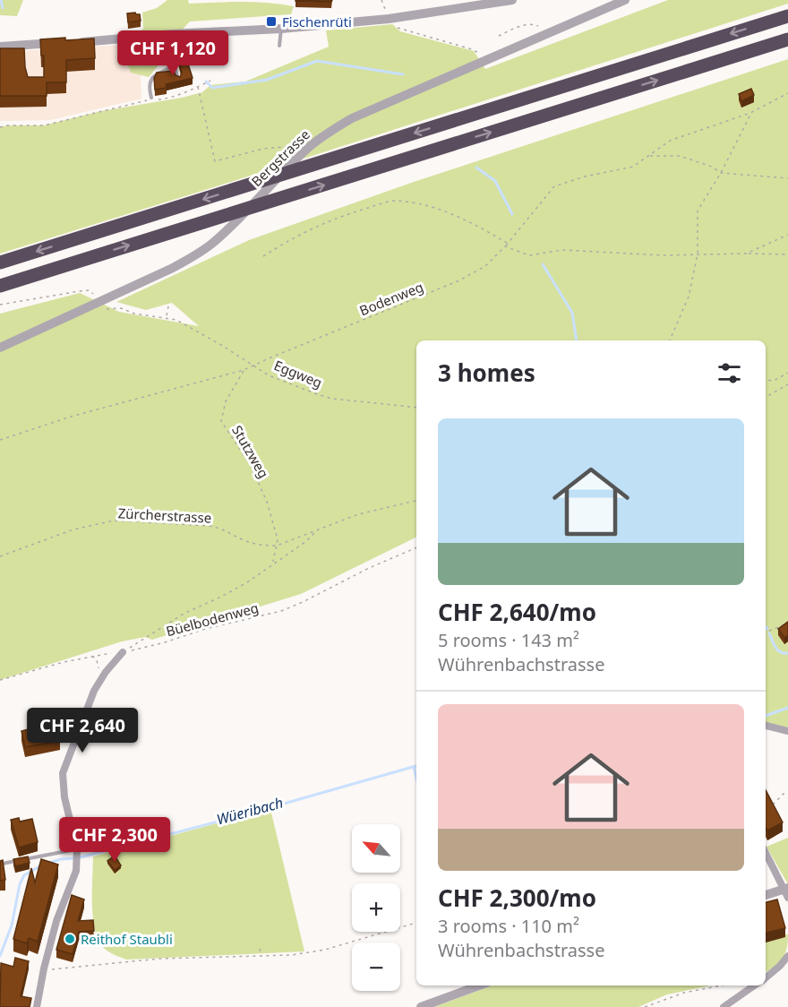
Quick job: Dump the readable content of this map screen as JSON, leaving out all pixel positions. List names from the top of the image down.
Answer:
{
  "streets": {
    "street": ["Bergstrasse"],
    "path": [
      "Bodenweg",
      "Eggweg",
      "Stutzweg",
      "Zürcherstrasse",
      "Büelbodenweg"
    ]
  },
  "crossings": [
    ["Bergstrasse", "Eggweg"],
    ["Bodenweg", "Eggweg"],
    ["Bodenweg", "Stutzweg"],
    ["Stutzweg", "Zürcherstrasse"]
  ],
  "water": ["Wüeribach"],
  "places": {
    "transit": ["Fischenrüti"],
    "other": ["Reithof Staubli"]
  },
  "north": "top left",
  "page": {
    "price": ["CHF 1,120", "CHF 2,640", "CHF 2,300"],
    "heading": "3 homes",
    "list": [
      {
        "name": "CHF 2,640/mo",
        "note": "5 rooms · 143 m² · Wührenbachstrasse"
      },
      {
        "name": "CHF 2,300/mo",
        "note": "3 rooms · 110 m² · Wührenbachstrasse"
      }
    ],
    "map_buttons": ["+", "−"]
  }
}
